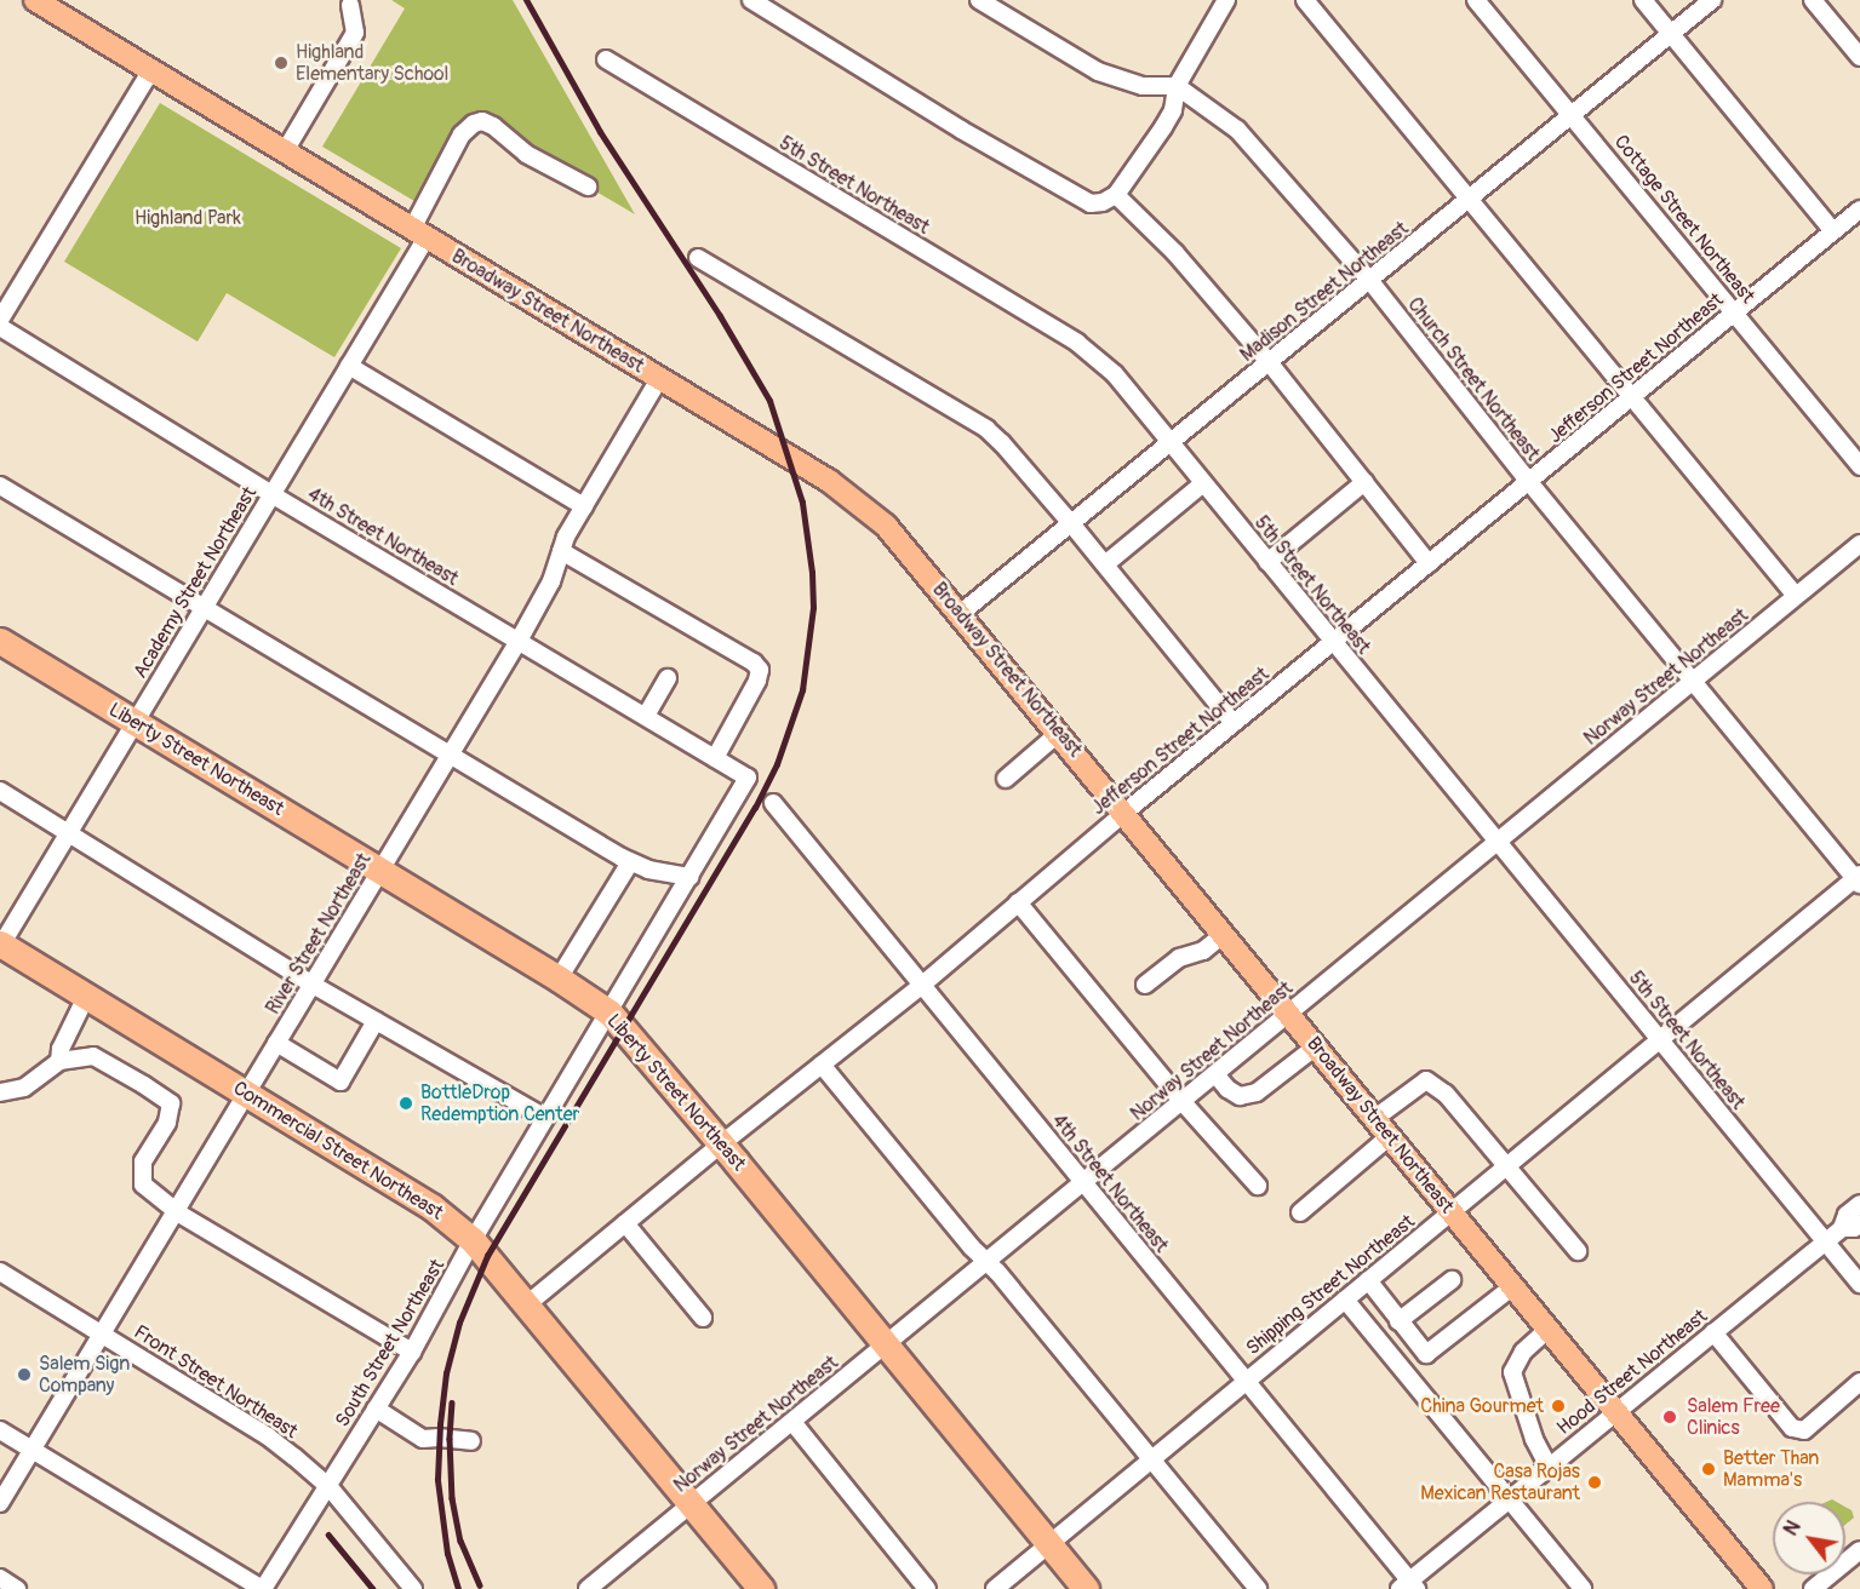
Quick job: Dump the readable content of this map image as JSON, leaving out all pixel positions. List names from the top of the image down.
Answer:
{
  "streets": {
    "highway": ["Liberty Street Northeast", "Commercial Street Northeast"],
    "main road": ["Broadway Street Northeast"],
    "street": [
      "5th Street Northeast",
      "Cottage Street Northeast",
      "Madison Street Northeast",
      "Jefferson Street Northeast",
      "Church Street Northeast",
      "4th Street Northeast",
      "Academy Street Northeast",
      "Norway Street Northeast",
      "River Street Northeast",
      "Shipping Street Northeast",
      "South Street Northeast",
      "Hood Street Northeast",
      "Front Street Northeast"
    ]
  },
  "crossings": [
    ["5th Street Northeast", "Madison Street Northeast"],
    ["5th Street Northeast", "Jefferson Street Northeast"],
    ["5th Street Northeast", "Norway Street Northeast"],
    ["5th Street Northeast", "Shipping Street Northeast"],
    ["5th Street Northeast", "Hood Street Northeast"],
    ["Cottage Street Northeast", "Madison Street Northeast"],
    ["Cottage Street Northeast", "Jefferson Street Northeast"],
    ["Madison Street Northeast", "Broadway Street Northeast"],
    ["Madison Street Northeast", "Church Street Northeast"],
    ["Broadway Street Northeast", "Jefferson Street Northeast"],
    ["Broadway Street Northeast", "Academy Street Northeast"],
    ["Broadway Street Northeast", "Norway Street Northeast"],
    ["Broadway Street Northeast", "River Street Northeast"],
    ["Broadway Street Northeast", "Shipping Street Northeast"],
    ["Broadway Street Northeast", "Hood Street Northeast"],
    ["Jefferson Street Northeast", "Church Street Northeast"],
    ["Jefferson Street Northeast", "4th Street Northeast"],
    ["Jefferson Street Northeast", "Liberty Street Northeast"],
    ["Jefferson Street Northeast", "Commercial Street Northeast"],
    ["Church Street Northeast", "Norway Street Northeast"],
    ["Church Street Northeast", "Shipping Street Northeast"],
    ["4th Street Northeast", "Academy Street Northeast"],
    ["4th Street Northeast", "Norway Street Northeast"],
    ["4th Street Northeast", "River Street Northeast"],
    ["4th Street Northeast", "Shipping Street Northeast"],
    ["4th Street Northeast", "South Street Northeast"],
    ["4th Street Northeast", "Hood Street Northeast"],
    ["Academy Street Northeast", "Liberty Street Northeast"],
    ["Academy Street Northeast", "Commercial Street Northeast"],
    ["Norway Street Northeast", "Liberty Street Northeast"],
    ["Norway Street Northeast", "Commercial Street Northeast"],
    ["Liberty Street Northeast", "River Street Northeast"],
    ["Liberty Street Northeast", "Shipping Street Northeast"],
    ["Liberty Street Northeast", "South Street Northeast"],
    ["River Street Northeast", "Commercial Street Northeast"],
    ["River Street Northeast", "Front Street Northeast"],
    ["Commercial Street Northeast", "South Street Northeast"],
    ["South Street Northeast", "Front Street Northeast"]
  ],
  "parks": ["Highland Park"],
  "places": [
    "Highland Elementary School",
    "BottleDrop Redemption Center",
    "Salem Sign Company",
    "China Gourmet",
    "Salem Free Clinics",
    "Better Than Mamma's",
    "Casa Rojas Mexican Restaurant"
  ],
  "north": "top left"
}
